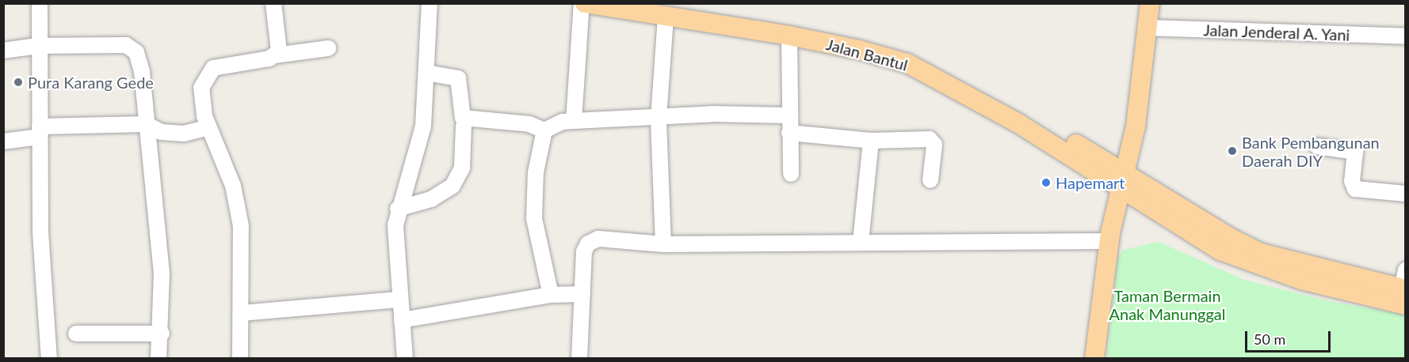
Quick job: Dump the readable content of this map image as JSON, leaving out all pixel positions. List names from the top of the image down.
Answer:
{
  "streets": {
    "main road": ["Jalan Bantul"],
    "street": ["Jalan Jenderal A. Yani"]
  },
  "parks": ["Taman Bermain Anak Manunggal"],
  "places": ["Pura Karang Gede", "Bank Pembangunan Daerah DIY", "Hapemart"],
  "scale_bar": "50 m"
}
